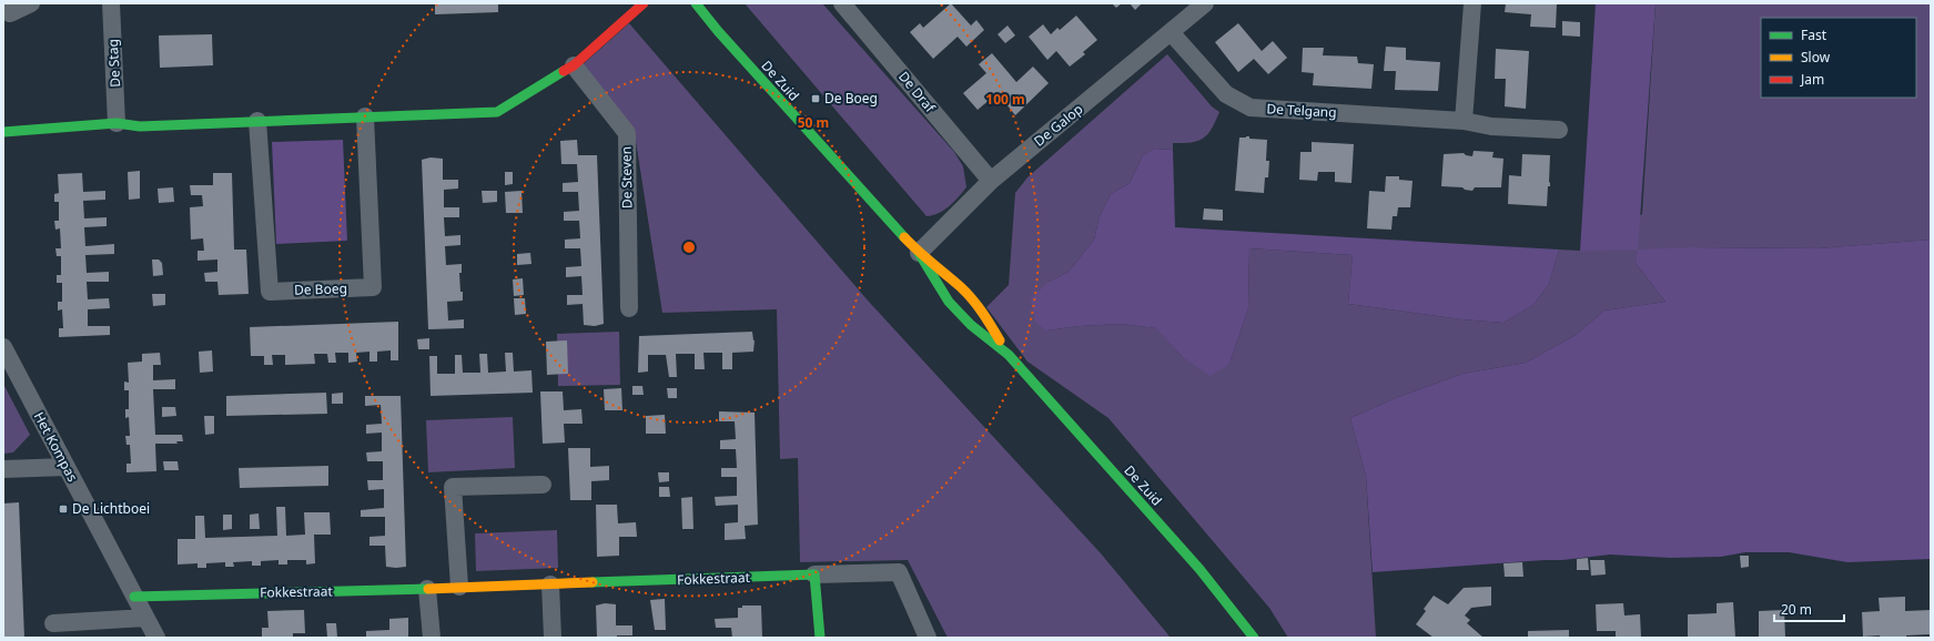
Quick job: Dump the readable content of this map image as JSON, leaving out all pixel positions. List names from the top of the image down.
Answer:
{
  "streets": {
    "street": [
      "De Stag",
      "De Zuid",
      "De Draf",
      "De Telgang",
      "De Galop",
      "De Steven",
      "De Boeg",
      "Het Kompas",
      "Fokkestraat"
    ]
  },
  "crossings": [
    ["De Zuid", "De Galop"],
    ["De Draf", "De Galop"],
    ["De Telgang", "De Galop"],
    ["Het Kompas", "Fokkestraat"]
  ],
  "places": {
    "transit": ["De Boeg", "De Lichtboei"]
  },
  "legend": ["Fast", "Slow", "Jam"],
  "scale_bar": "20 m",
  "rings": ["100 m", "50 m"]
}
